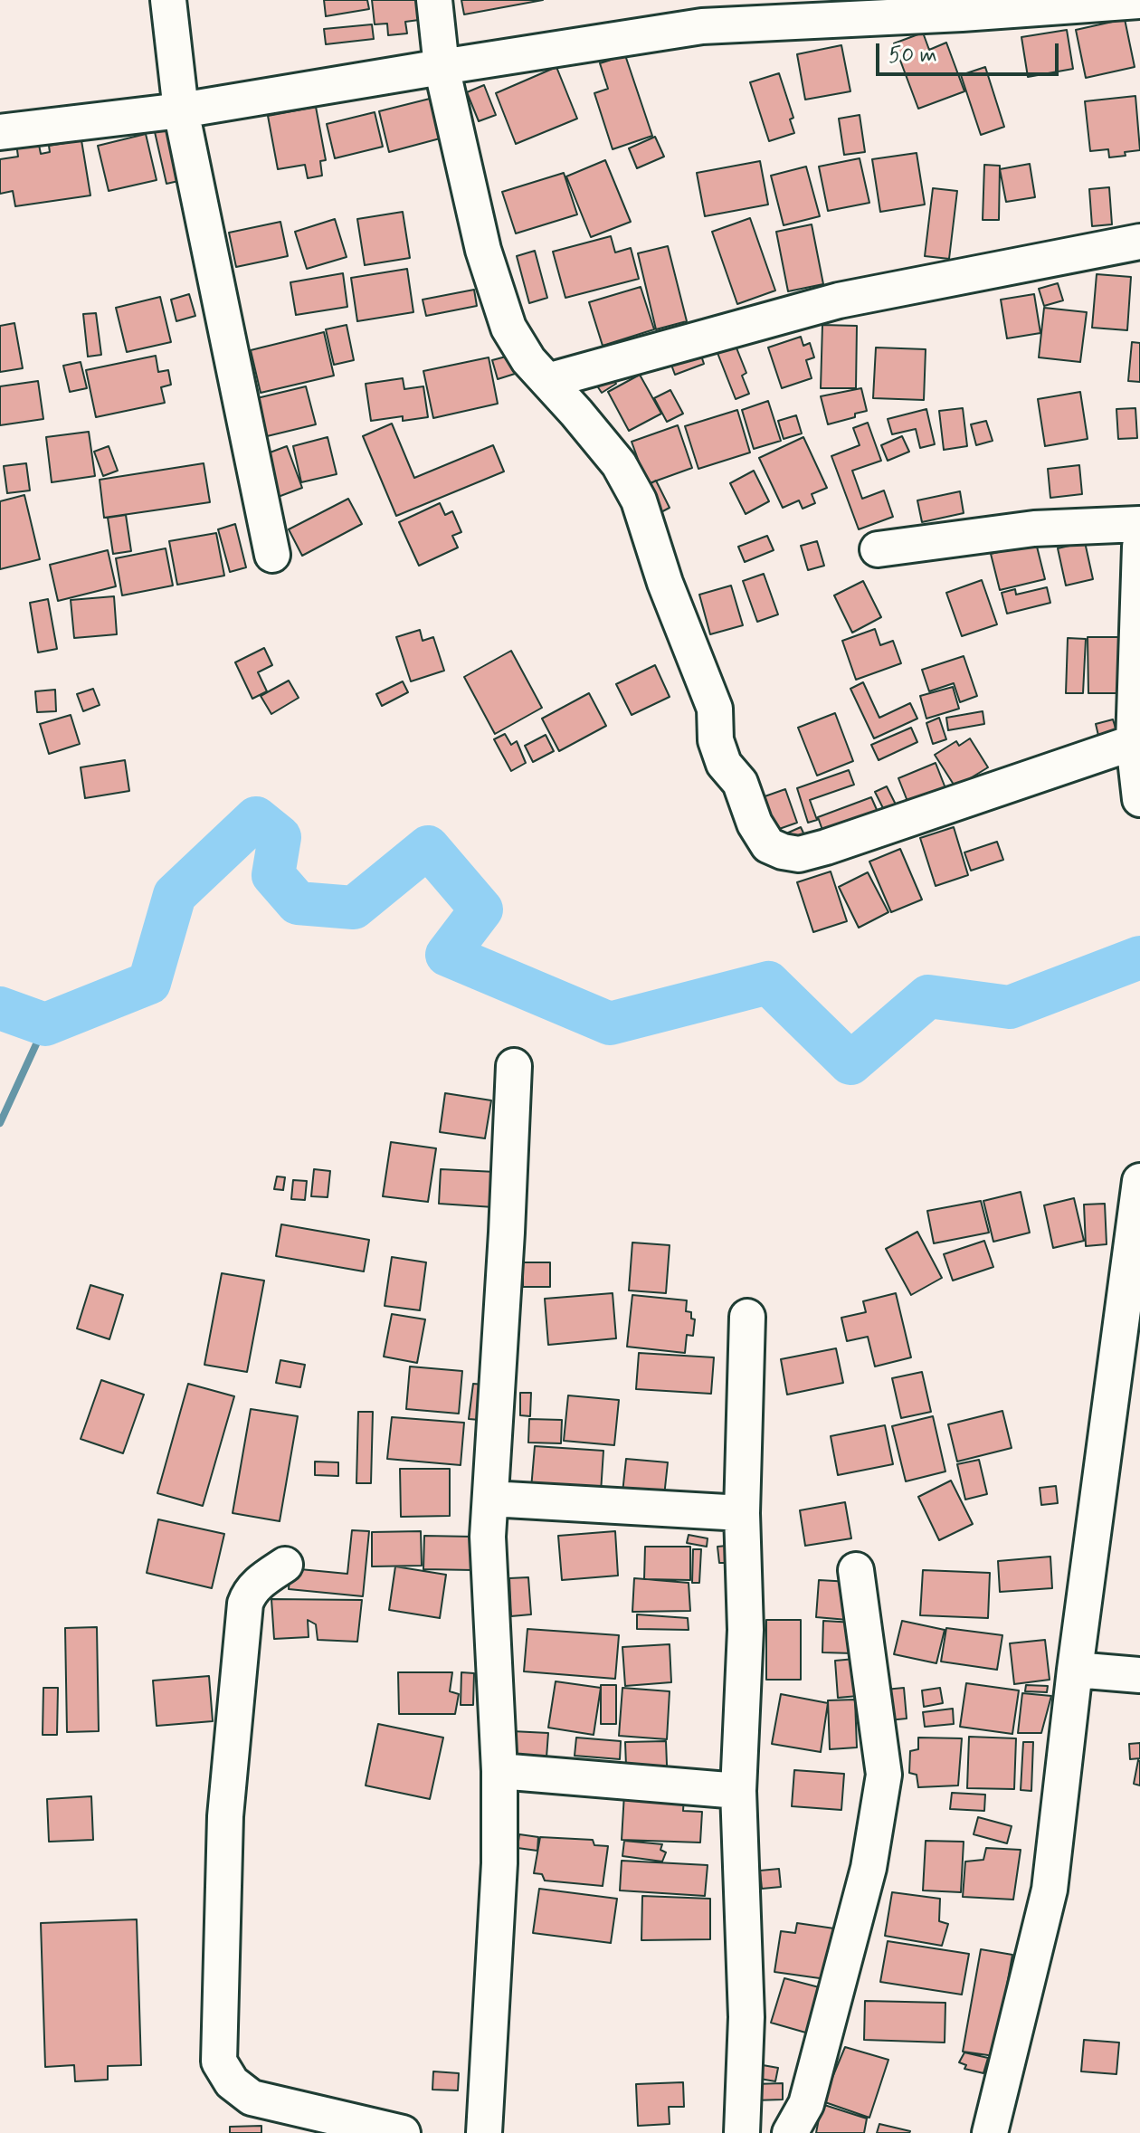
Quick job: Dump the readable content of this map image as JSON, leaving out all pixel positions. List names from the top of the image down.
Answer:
{
  "scale_bar": "50 m"
}
